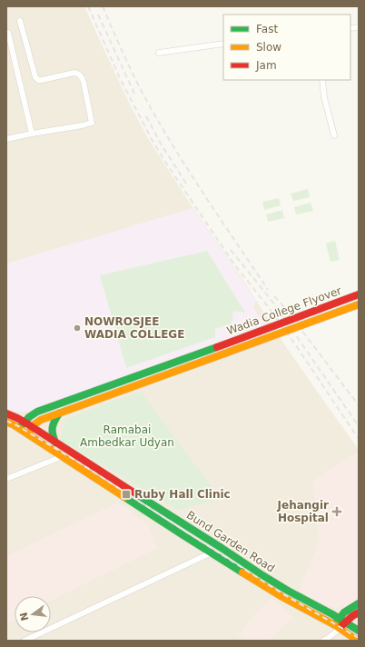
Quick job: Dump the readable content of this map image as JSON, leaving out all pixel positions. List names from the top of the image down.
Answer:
{
  "streets": {
    "main road": ["Wadia College Flyover", "Bund Garden Road"]
  },
  "crossings": [
    ["Wadia College Flyover", "Bund Garden Road"]
  ],
  "parks": ["Ramabai Ambedkar Udyan"],
  "places": {
    "other": ["NOWROSJEE WADIA COLLEGE"],
    "transit": ["Ruby Hall Clinic"],
    "health": ["Jehangir Hospital"]
  },
  "legend": ["Fast", "Slow", "Jam"],
  "north": "left"
}
